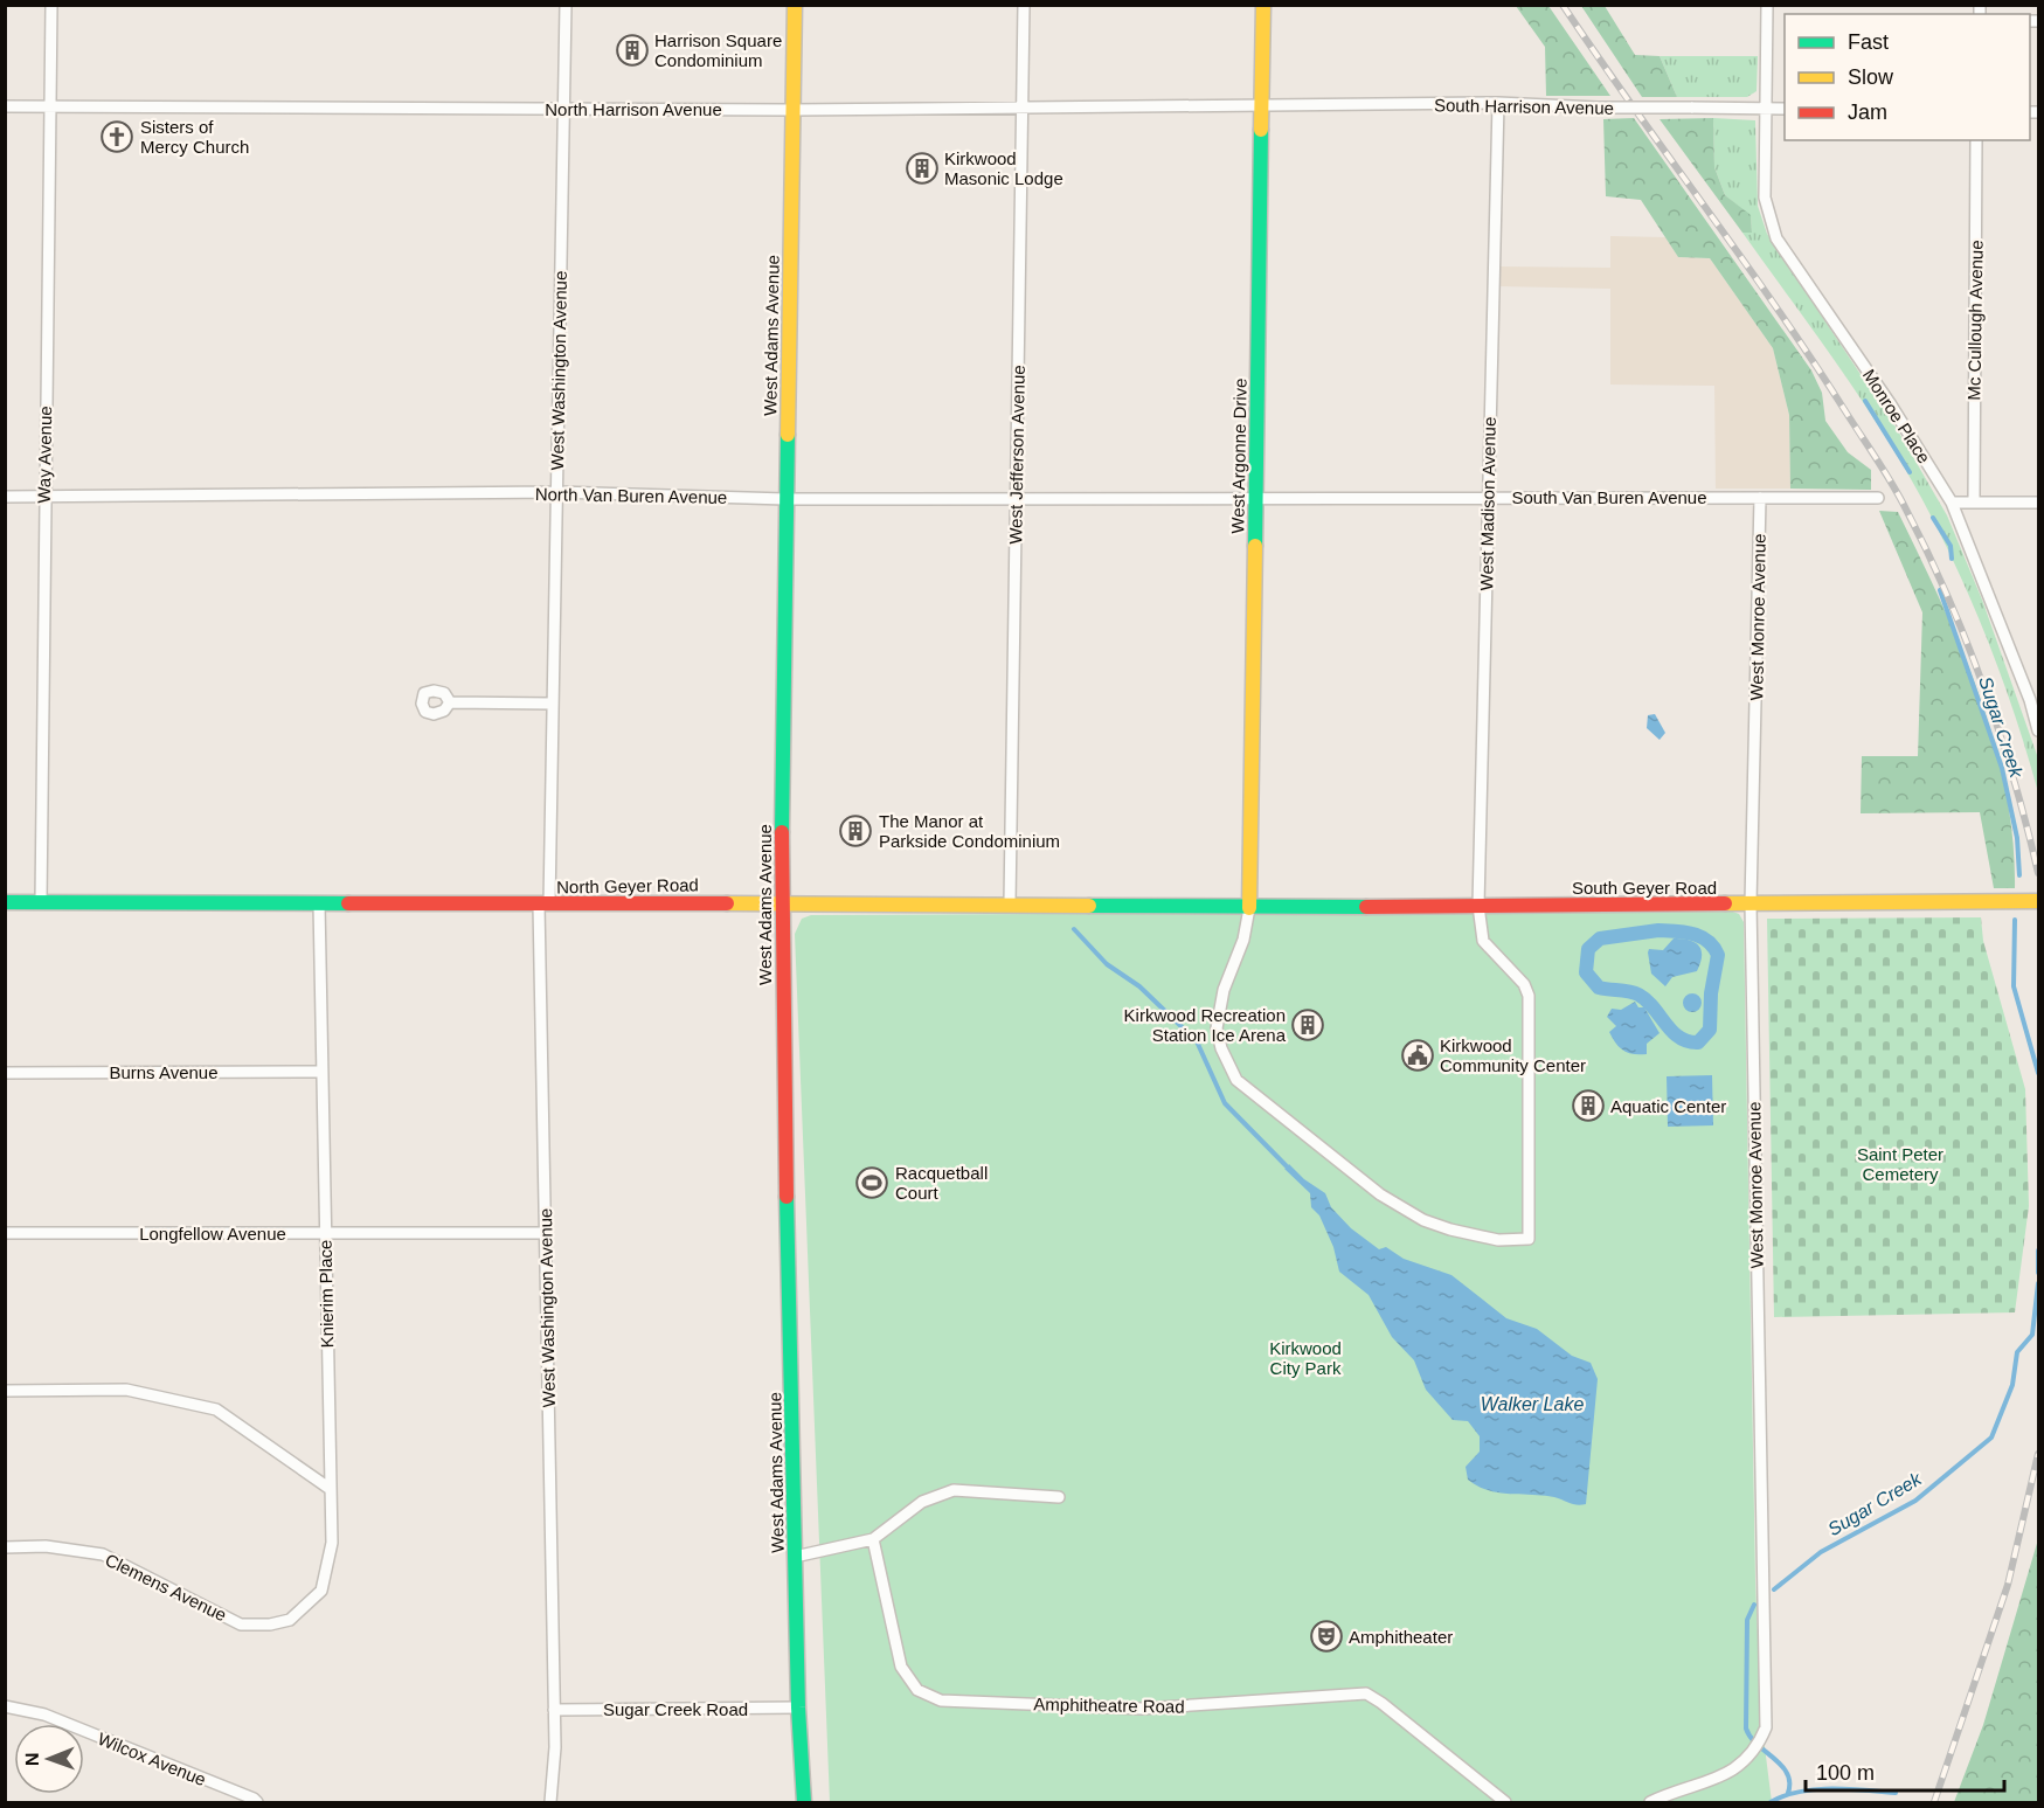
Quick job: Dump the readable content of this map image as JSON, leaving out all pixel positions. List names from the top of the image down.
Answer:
{
  "streets": {
    "street": [
      "South Harrison Avenue",
      "North Harrison Avenue",
      "Mc Cullough Avenue",
      "West Adams Avenue",
      "West Washington Avenue",
      "Monroe Place",
      "Way Avenue",
      "West Jefferson Avenue",
      "West Argonne Drive",
      "North Van Buren Avenue",
      "South Van Buren Avenue",
      "West Madison Avenue",
      "West Monroe Avenue",
      "North Geyer Road",
      "South Geyer Road",
      "Burns Avenue",
      "Longfellow Avenue",
      "Knierim Place",
      "Clemens Avenue",
      "Amphitheatre Road",
      "Sugar Creek Road",
      "Wilcox Avenue"
    ]
  },
  "crossings": [
    ["South Harrison Avenue", "North Harrison Avenue"],
    ["South Harrison Avenue", "Monroe Place"],
    ["South Harrison Avenue", "West Argonne Drive"],
    ["South Harrison Avenue", "West Madison Avenue"],
    ["North Harrison Avenue", "West Adams Avenue"],
    ["North Harrison Avenue", "West Washington Avenue"],
    ["North Harrison Avenue", "Way Avenue"],
    ["North Harrison Avenue", "West Jefferson Avenue"],
    ["North Harrison Avenue", "West Argonne Drive"],
    ["West Adams Avenue", "North Van Buren Avenue"],
    ["West Adams Avenue", "North Geyer Road"],
    ["West Adams Avenue", "Sugar Creek Road"],
    ["West Washington Avenue", "North Van Buren Avenue"],
    ["West Washington Avenue", "North Geyer Road"],
    ["West Washington Avenue", "Longfellow Avenue"],
    ["West Washington Avenue", "Sugar Creek Road"],
    ["Way Avenue", "North Van Buren Avenue"],
    ["Way Avenue", "North Geyer Road"],
    ["West Jefferson Avenue", "North Van Buren Avenue"],
    ["West Jefferson Avenue", "North Geyer Road"],
    ["West Argonne Drive", "North Van Buren Avenue"],
    ["West Argonne Drive", "South Van Buren Avenue"],
    ["West Argonne Drive", "West Madison Avenue"],
    ["West Argonne Drive", "North Geyer Road"],
    ["West Argonne Drive", "South Geyer Road"],
    ["North Van Buren Avenue", "South Van Buren Avenue"],
    ["South Van Buren Avenue", "West Madison Avenue"],
    ["South Van Buren Avenue", "West Monroe Avenue"],
    ["West Madison Avenue", "North Geyer Road"],
    ["West Madison Avenue", "South Geyer Road"],
    ["West Monroe Avenue", "South Geyer Road"],
    ["North Geyer Road", "South Geyer Road"],
    ["North Geyer Road", "Knierim Place"],
    ["Burns Avenue", "Knierim Place"],
    ["Longfellow Avenue", "Knierim Place"],
    ["Knierim Place", "Clemens Avenue"]
  ],
  "water": ["Sugar Creek", "Walker Lake"],
  "parks": ["Saint Peter Cemetery", "Kirkwood City Park"],
  "places": {
    "building": [
      "Harrison Square Condominium",
      "Kirkwood Masonic Lodge",
      "The Manor at Parkside Condominium",
      "Kirkwood Recreation Station Ice Arena",
      "Aquatic Center"
    ],
    "church": ["Sisters of Mercy Church"],
    "public building": ["Kirkwood Community Center"],
    "sports": ["Racquetball Court"],
    "theatre": ["Amphitheater"]
  },
  "legend": ["Fast", "Slow", "Jam"],
  "scale_bar": "100 m",
  "north": "left"
}
